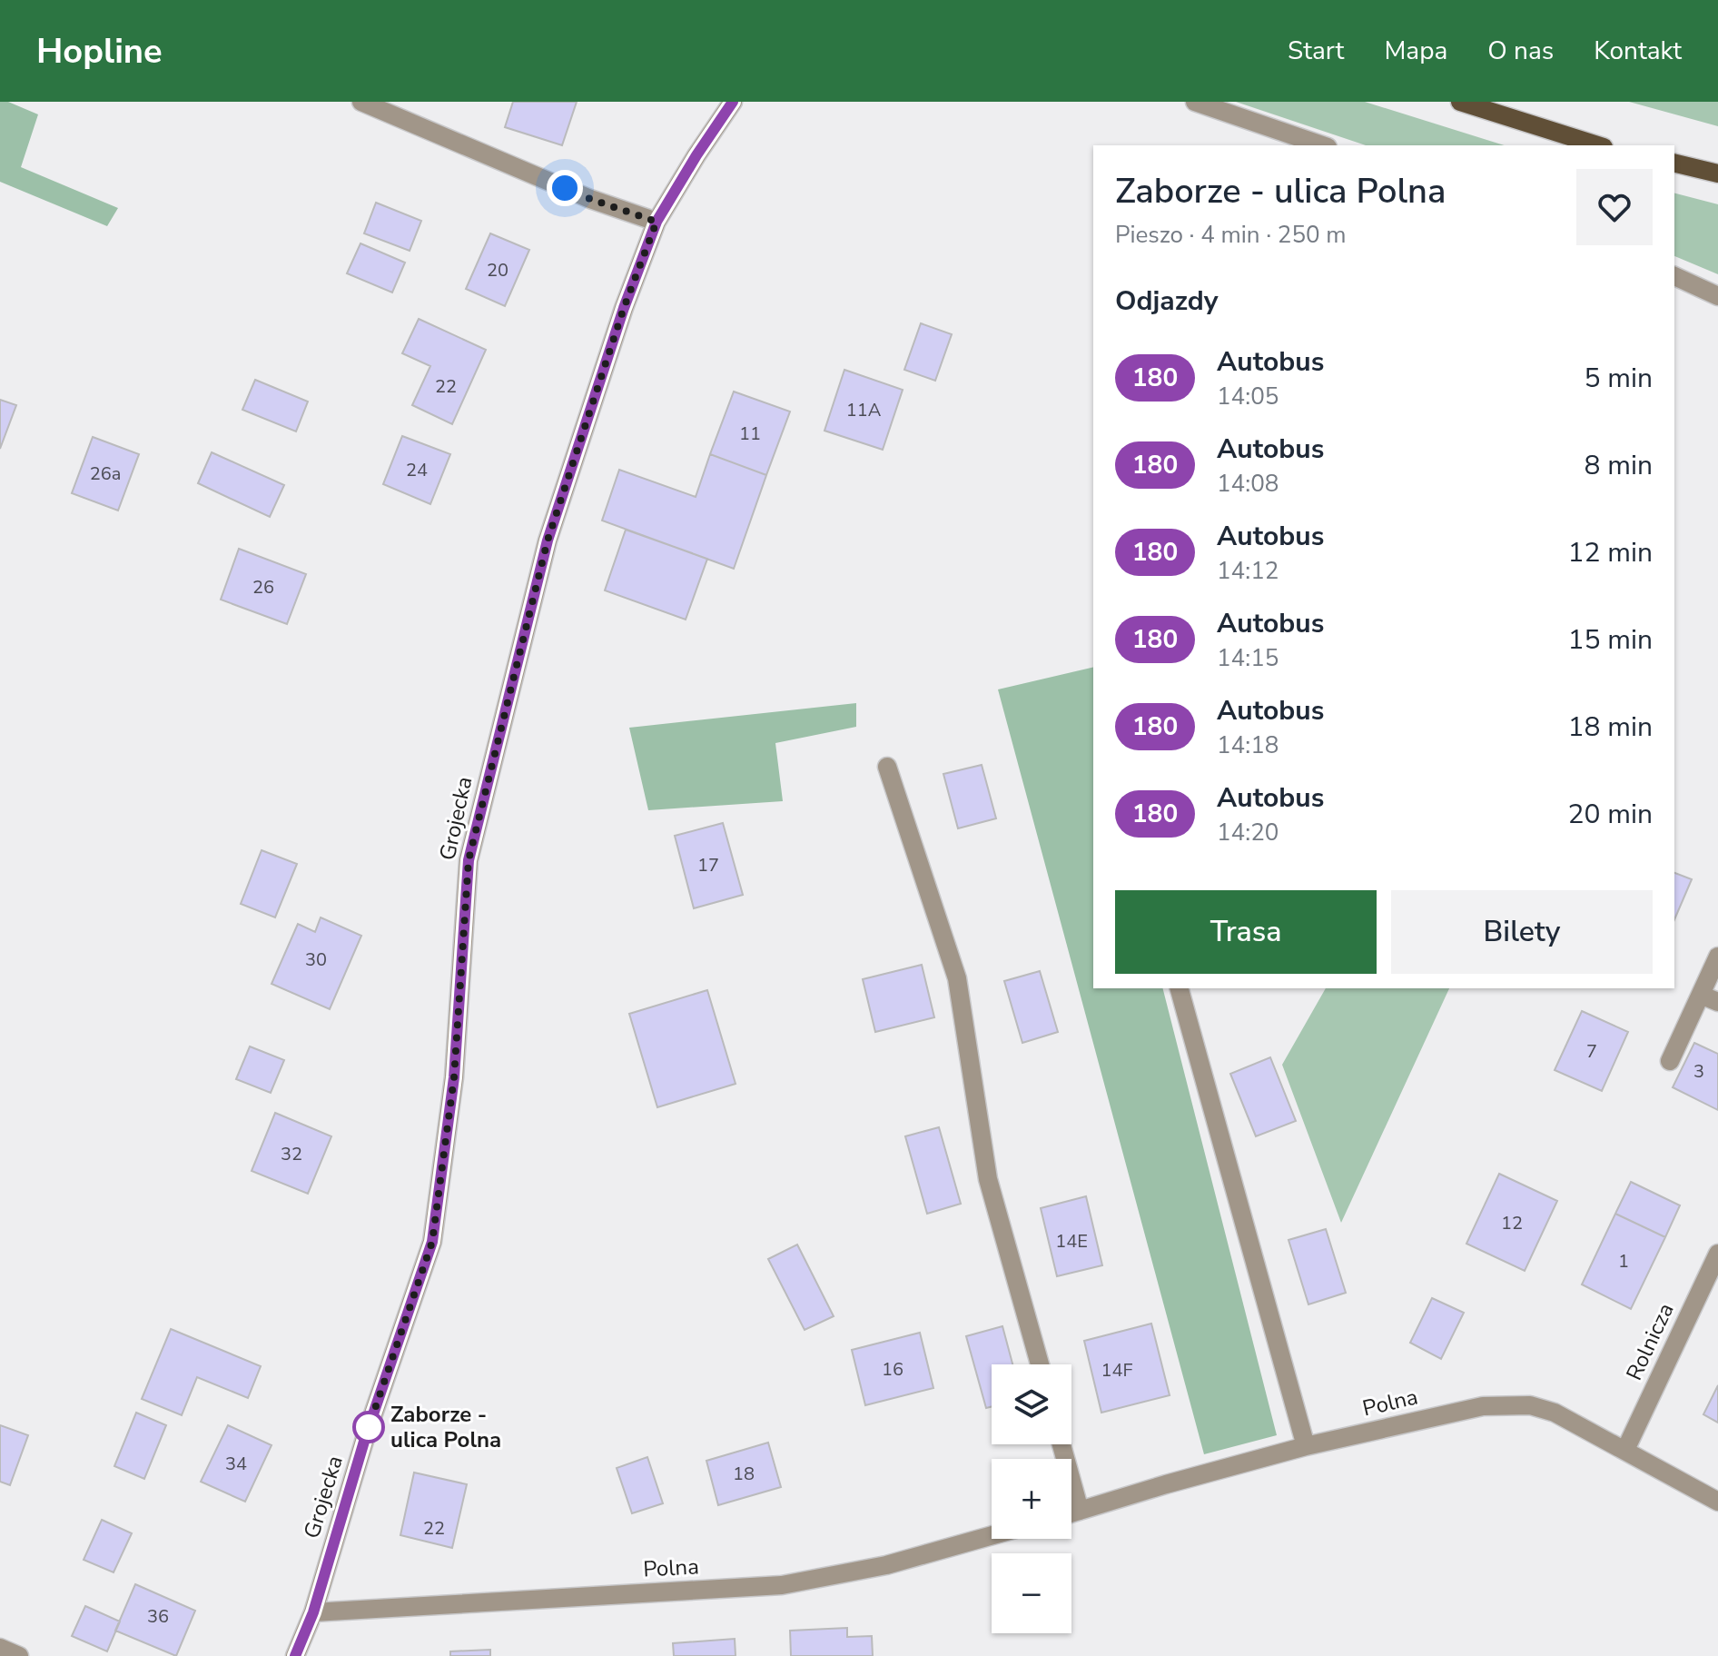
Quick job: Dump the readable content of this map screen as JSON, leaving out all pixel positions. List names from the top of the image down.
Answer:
{
  "streets": {
    "street": ["Grojecka", "Rolnicza", "Polna"]
  },
  "crossings": [
    ["Grojecka", "Polna"],
    ["Rolnicza", "Polna"]
  ],
  "places": ["Zaborze - ulica Polna"],
  "lines": ["bus line 180"],
  "house_numbers": [
    "20",
    "22",
    "11A",
    "11",
    "24",
    "26a",
    "26",
    "17",
    "30",
    "7",
    "3",
    "32",
    "12",
    "14E",
    "1",
    "16",
    "14F",
    "34",
    "18",
    "22",
    "36"
  ],
  "page": {
    "header": "Hopline",
    "nav": [
      "Start",
      "Mapa",
      "O nas",
      "Kontakt"
    ],
    "heading": [
      ["Zaborze - ulica Polna", "Pieszo · 4 min · 250 m"],
      "Odjazdy"
    ],
    "list": [
      {
        "mark": "180",
        "name": "Autobus",
        "note": "14:05",
        "value": "5 min"
      },
      {
        "mark": "180",
        "name": "Autobus",
        "note": "14:08",
        "value": "8 min"
      },
      {
        "mark": "180",
        "name": "Autobus",
        "note": "14:12",
        "value": "12 min"
      },
      {
        "mark": "180",
        "name": "Autobus",
        "note": "14:15",
        "value": "15 min"
      },
      {
        "mark": "180",
        "name": "Autobus",
        "note": "14:18",
        "value": "18 min"
      },
      {
        "mark": "180",
        "name": "Autobus",
        "note": "14:20",
        "value": "20 min"
      }
    ],
    "buttons": ["Trasa", "Bilety"],
    "map_buttons": ["+", "−"]
  }
}
